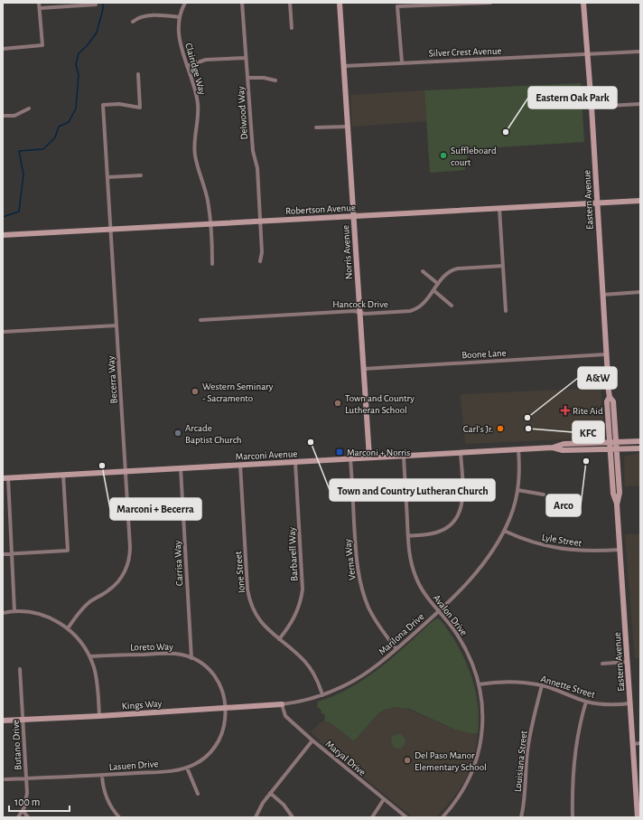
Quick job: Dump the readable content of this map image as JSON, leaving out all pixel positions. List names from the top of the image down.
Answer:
{
  "streets": {
    "main road": [
      "Eastern Avenue",
      "Robertson Avenue",
      "Norris Avenue",
      "Marconi Avenue",
      "Kings Way"
    ],
    "street": [
      "Silver Crest Avenue",
      "Clairidge Way",
      "Delwood Way",
      "Hancock Drive",
      "Boone Lane",
      "Becerra Way",
      "Lyle Street",
      "Barbarell Way",
      "Verna Way",
      "Carrisa Way",
      "Ione Street",
      "Avalon Drive",
      "Marilona Drive",
      "Loreto Way",
      "Annette Street",
      "Butano Drive",
      "Maryal Drive",
      "Louisiana Street",
      "Lasuen Drive"
    ]
  },
  "crossings": [
    ["Silver Crest Avenue", "Eastern Avenue"],
    ["Silver Crest Avenue", "Norris Avenue"],
    ["Clairidge Way", "Robertson Avenue"],
    ["Delwood Way", "Robertson Avenue"],
    ["Eastern Avenue", "Robertson Avenue"],
    ["Eastern Avenue", "Boone Lane"],
    ["Eastern Avenue", "Marconi Avenue"],
    ["Eastern Avenue", "Lyle Street"],
    ["Eastern Avenue", "Annette Street"],
    ["Robertson Avenue", "Norris Avenue"],
    ["Robertson Avenue", "Becerra Way"],
    ["Norris Avenue", "Hancock Drive"],
    ["Norris Avenue", "Boone Lane"],
    ["Norris Avenue", "Marconi Avenue"],
    ["Becerra Way", "Marconi Avenue"],
    ["Marconi Avenue", "Barbarell Way"],
    ["Marconi Avenue", "Verna Way"],
    ["Marconi Avenue", "Carrisa Way"],
    ["Marconi Avenue", "Ione Street"],
    ["Marconi Avenue", "Avalon Drive"],
    ["Marconi Avenue", "Marilona Drive"],
    ["Lyle Street", "Marilona Drive"],
    ["Barbarell Way", "Ione Street"],
    ["Verna Way", "Marilona Drive"],
    ["Carrisa Way", "Loreto Way"],
    ["Ione Street", "Marilona Drive"],
    ["Avalon Drive", "Marilona Drive"],
    ["Avalon Drive", "Annette Street"],
    ["Marilona Drive", "Kings Way"],
    ["Marilona Drive", "Maryal Drive"],
    ["Loreto Way", "Kings Way"],
    ["Loreto Way", "Lasuen Drive"],
    ["Annette Street", "Louisiana Street"],
    ["Kings Way", "Butano Drive"],
    ["Kings Way", "Maryal Drive"],
    ["Kings Way", "Lasuen Drive"],
    ["Butano Drive", "Lasuen Drive"]
  ],
  "places": {
    "other": [
      "Eastern Oak Park",
      "Suffleboard court",
      "Western Seminary - Sacramento",
      "Town and Country Lutheran School",
      "A&W",
      "Carl's Jr.",
      "KFC",
      "Arcade Baptist Church",
      "Town and Country Lutheran Church",
      "Arco",
      "Marconi + Becerra",
      "Del Paso Manor Elementary School"
    ],
    "health": ["Rite Aid"],
    "transit": ["Marconi + Norris"]
  },
  "scale_bar": "100 m"
}
